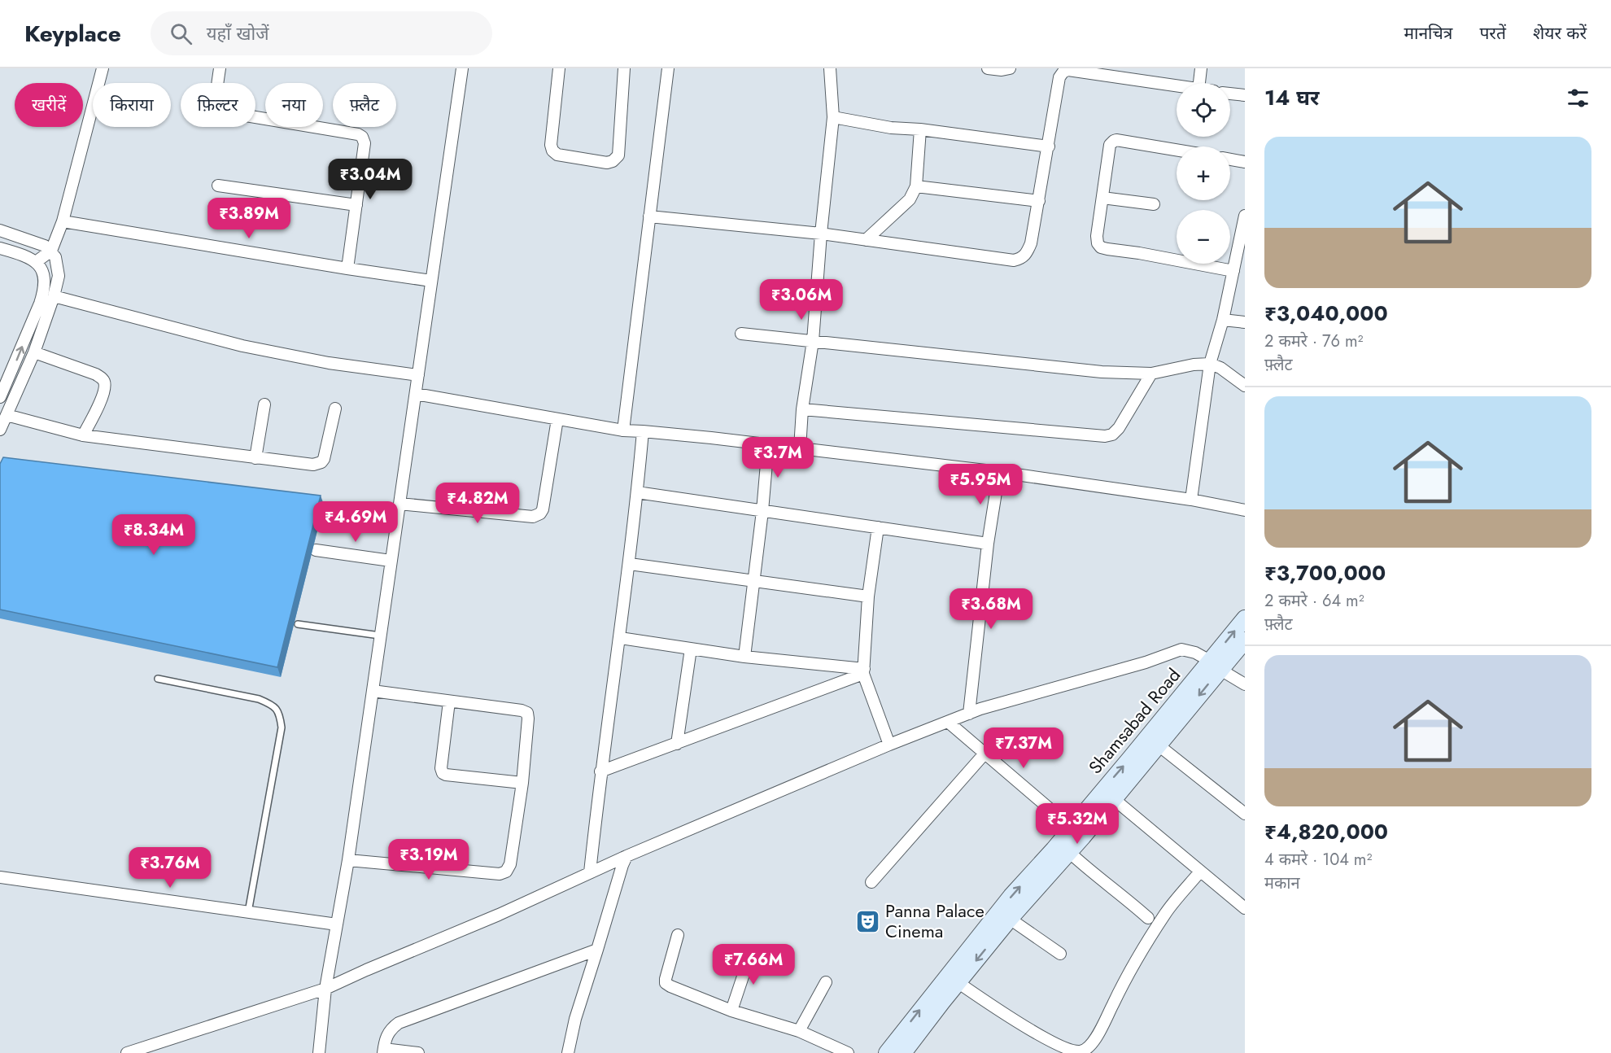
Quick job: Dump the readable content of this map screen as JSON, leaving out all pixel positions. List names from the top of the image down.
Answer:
{
  "streets": {
    "main road": ["Shamsabad Road"]
  },
  "places": {
    "theatre": ["Panna Palace Cinema"]
  },
  "page": {
    "header": "Keyplace",
    "search": "यहाँ खोजें",
    "nav": ["मानचित्र", "परतें", "शेयर करें"],
    "heading": "14 घर",
    "map_buttons": ["+", "−"],
    "chip": [
      "खरीदें",
      "किराया",
      "फ़िल्टर",
      "नया",
      "फ़्लैट"
    ],
    "list": [
      {
        "name": "₹3,040,000",
        "note": "2 कमरे · 76 m² · फ़्लैट"
      },
      {
        "name": "₹3,700,000",
        "note": "2 कमरे · 64 m² · फ़्लैट"
      },
      {
        "name": "₹4,820,000",
        "note": "4 कमरे · 104 m² · मकान"
      }
    ],
    "price": [
      "₹3.04M",
      "₹3.89M",
      "₹3.06M",
      "₹3.7M",
      "₹5.95M",
      "₹4.82M",
      "₹4.69M",
      "₹8.34M",
      "₹3.68M",
      "₹7.37M",
      "₹5.32M",
      "₹3.19M",
      "₹3.76M",
      "₹7.66M"
    ]
  }
}
